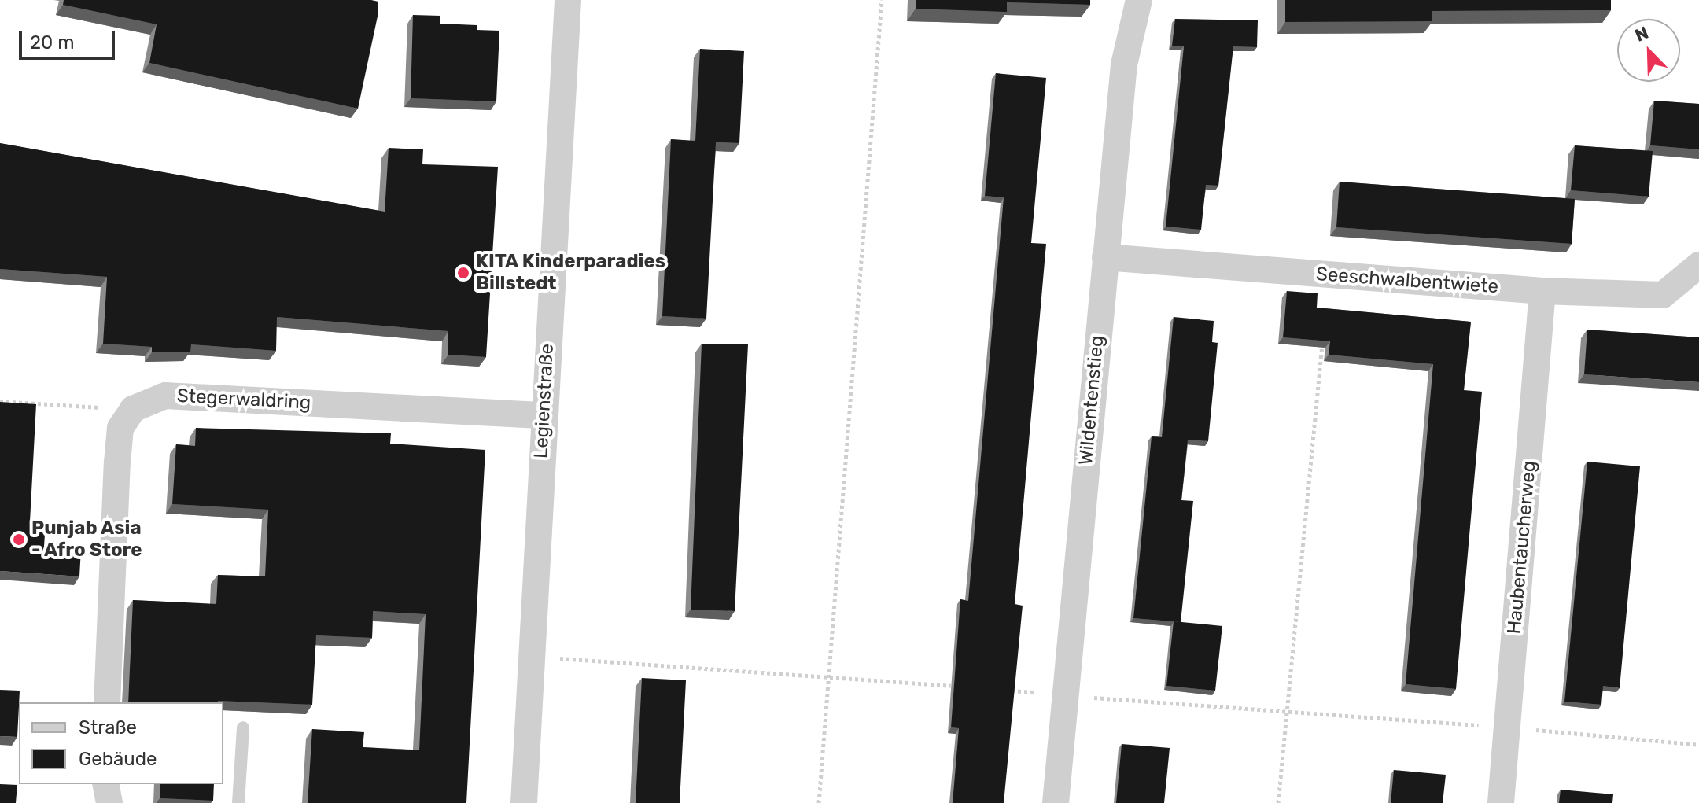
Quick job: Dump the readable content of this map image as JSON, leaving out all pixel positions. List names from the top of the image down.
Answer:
{
  "streets": {
    "street": [
      "Seeschwalbentwiete",
      "Stegerwaldring",
      "Wildentenstieg",
      "Legienstraße",
      "Haubentaucherweg"
    ]
  },
  "crossings": [
    ["Seeschwalbentwiete", "Wildentenstieg"],
    ["Seeschwalbentwiete", "Haubentaucherweg"],
    ["Stegerwaldring", "Legienstraße"]
  ],
  "places": ["KITA Kinderparadies Billstedt", "Punjab Asia - Afro Store"],
  "legend": ["Straße", "Gebäude"],
  "scale_bar": "20 m",
  "north": "top left"
}
